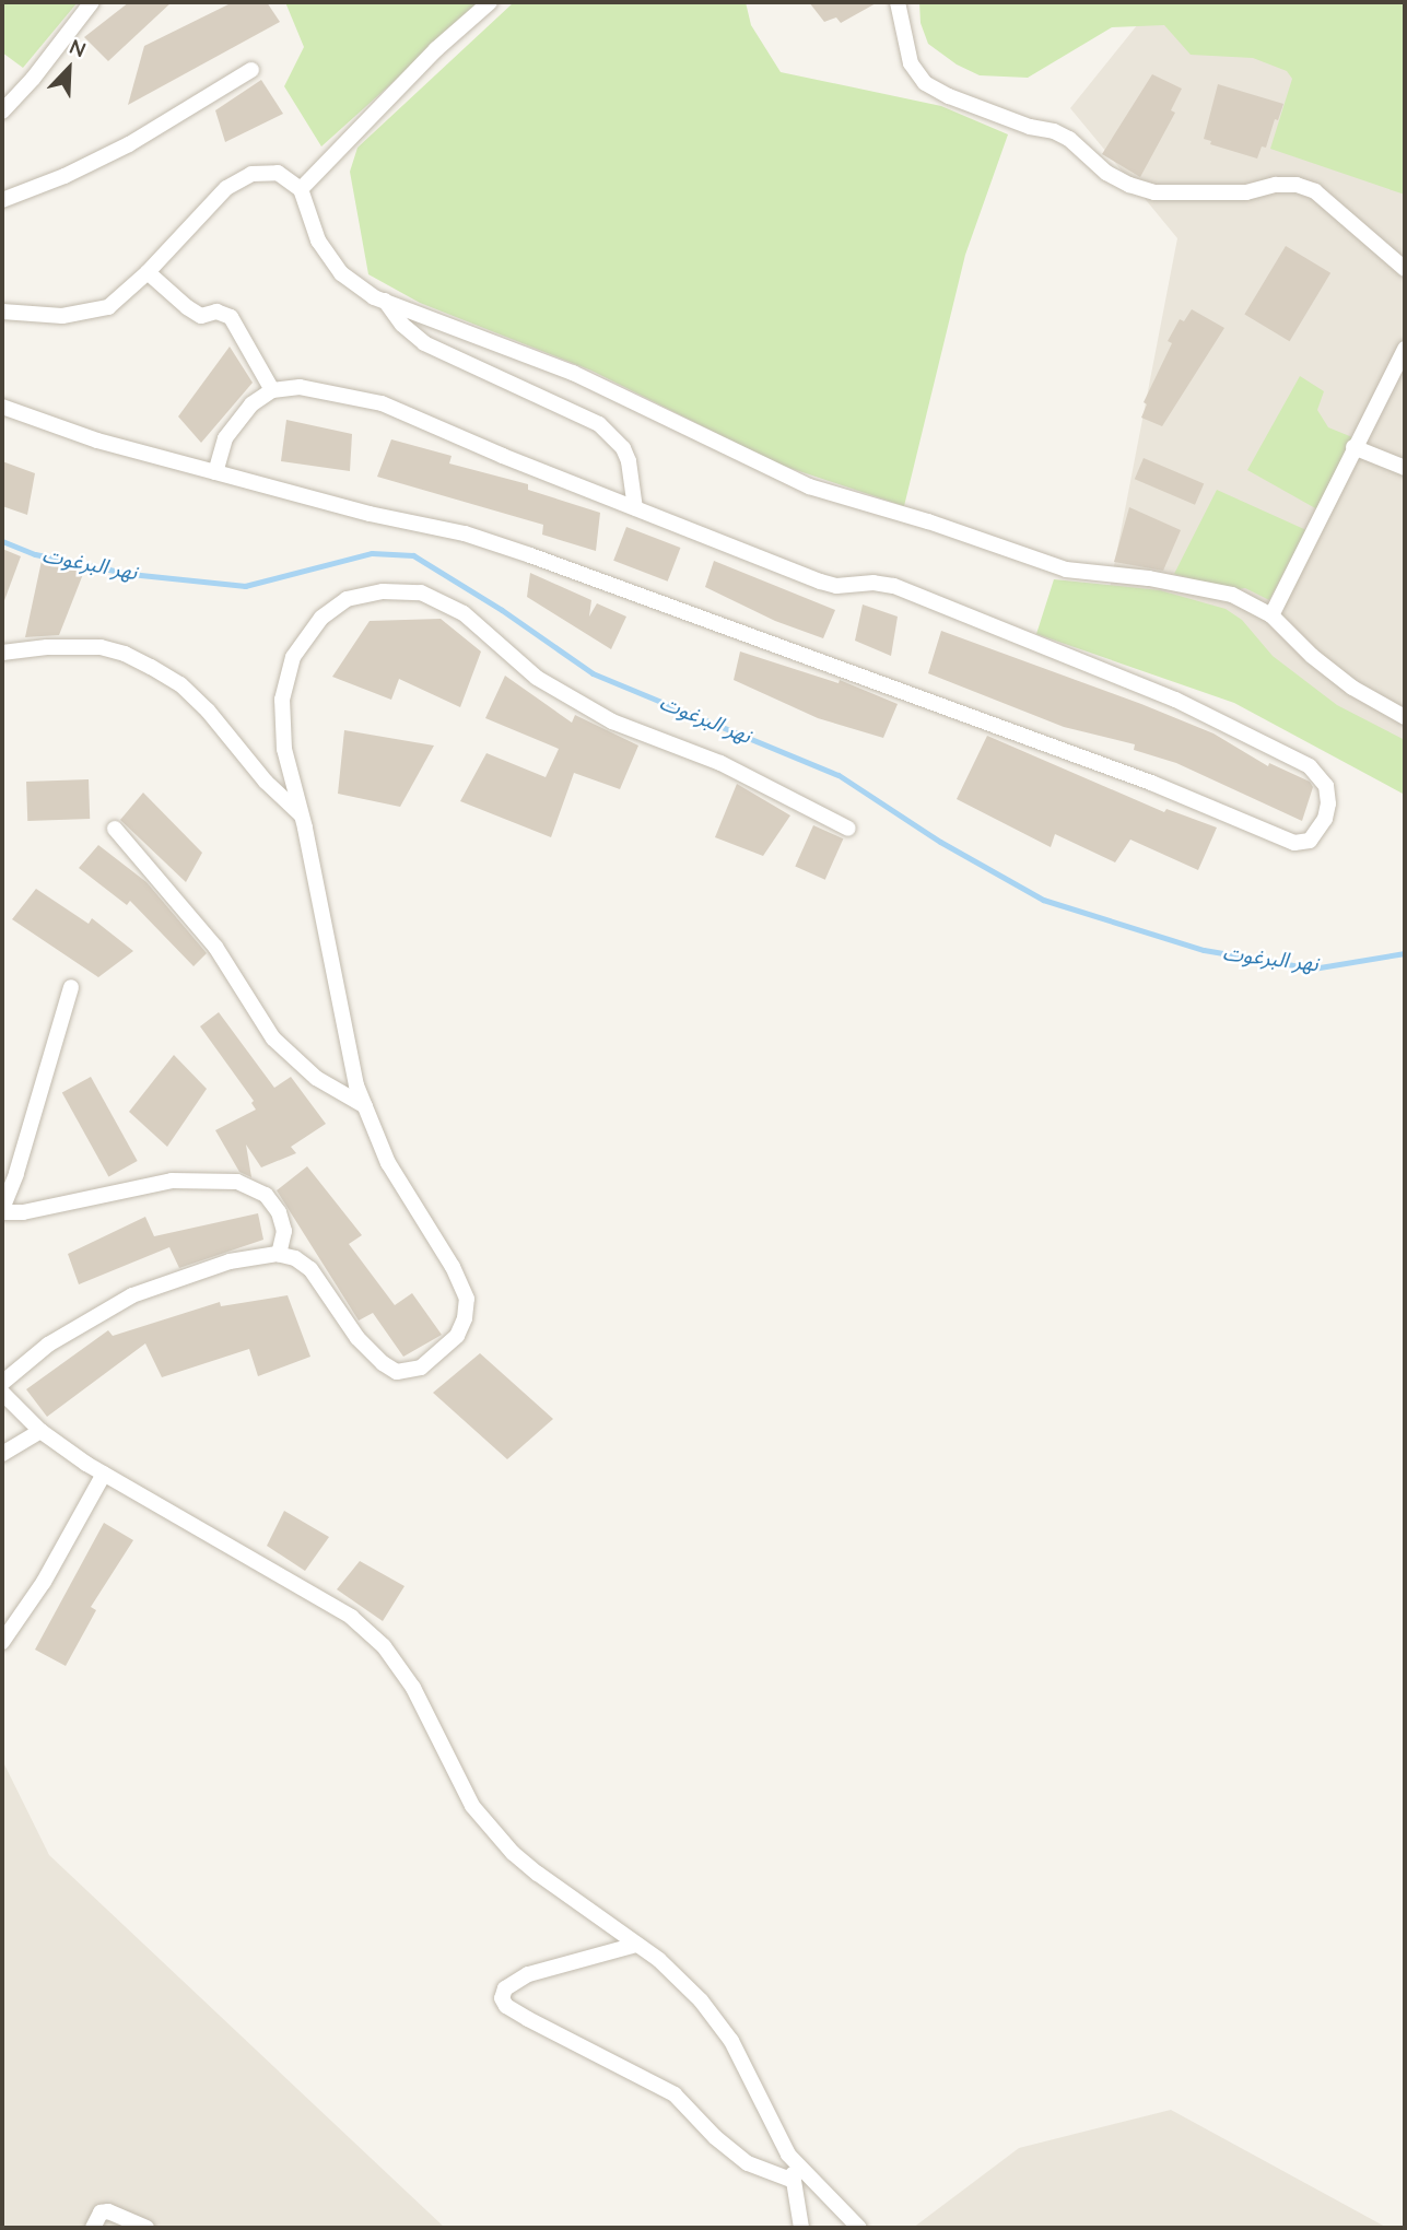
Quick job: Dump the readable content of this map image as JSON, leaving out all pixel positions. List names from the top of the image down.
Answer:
{
  "water": ["نهر البرغوت"],
  "north": "top right"
}
